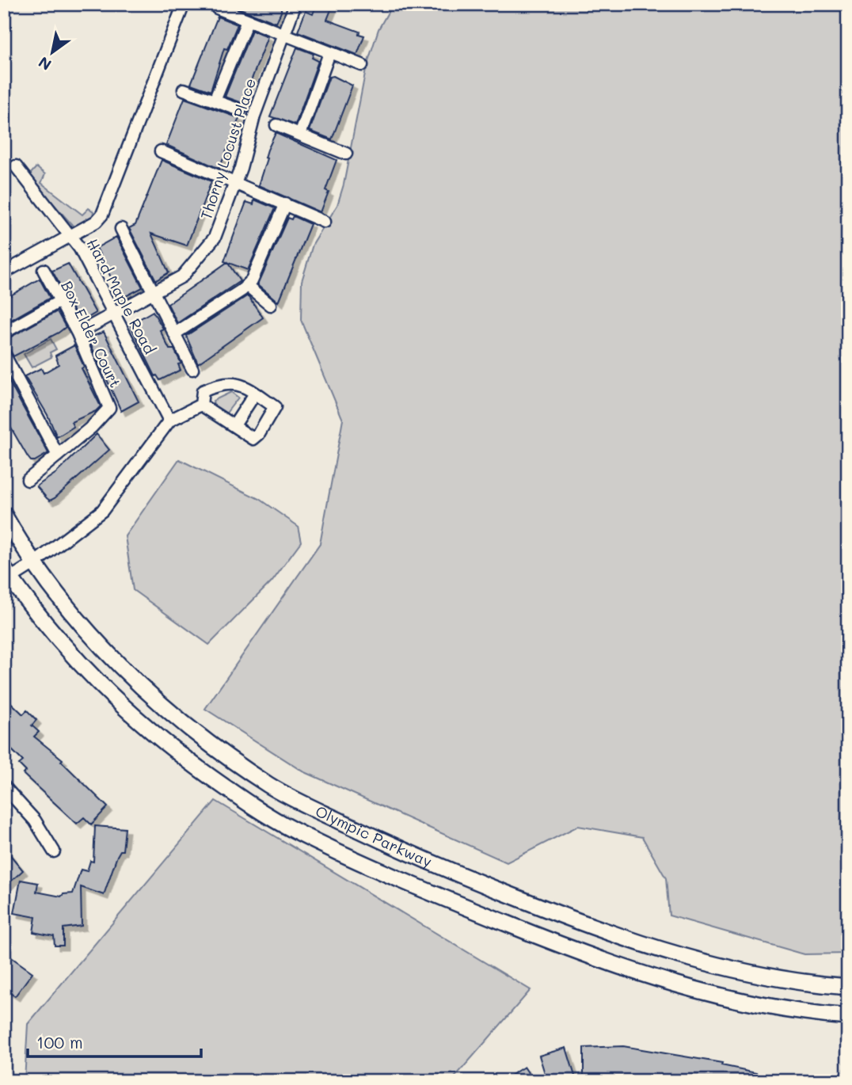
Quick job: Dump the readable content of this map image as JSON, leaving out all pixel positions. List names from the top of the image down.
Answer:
{
  "streets": {
    "main road": ["Olympic Parkway"],
    "street": ["Thorny Locust Place", "Hard Maple Road", "Box Elder Court"]
  },
  "crossings": [
    ["Thorny Locust Place", "Hard Maple Road"],
    ["Thorny Locust Place", "Box Elder Court"]
  ],
  "scale_bar": "100 m",
  "north": "bottom left"
}
